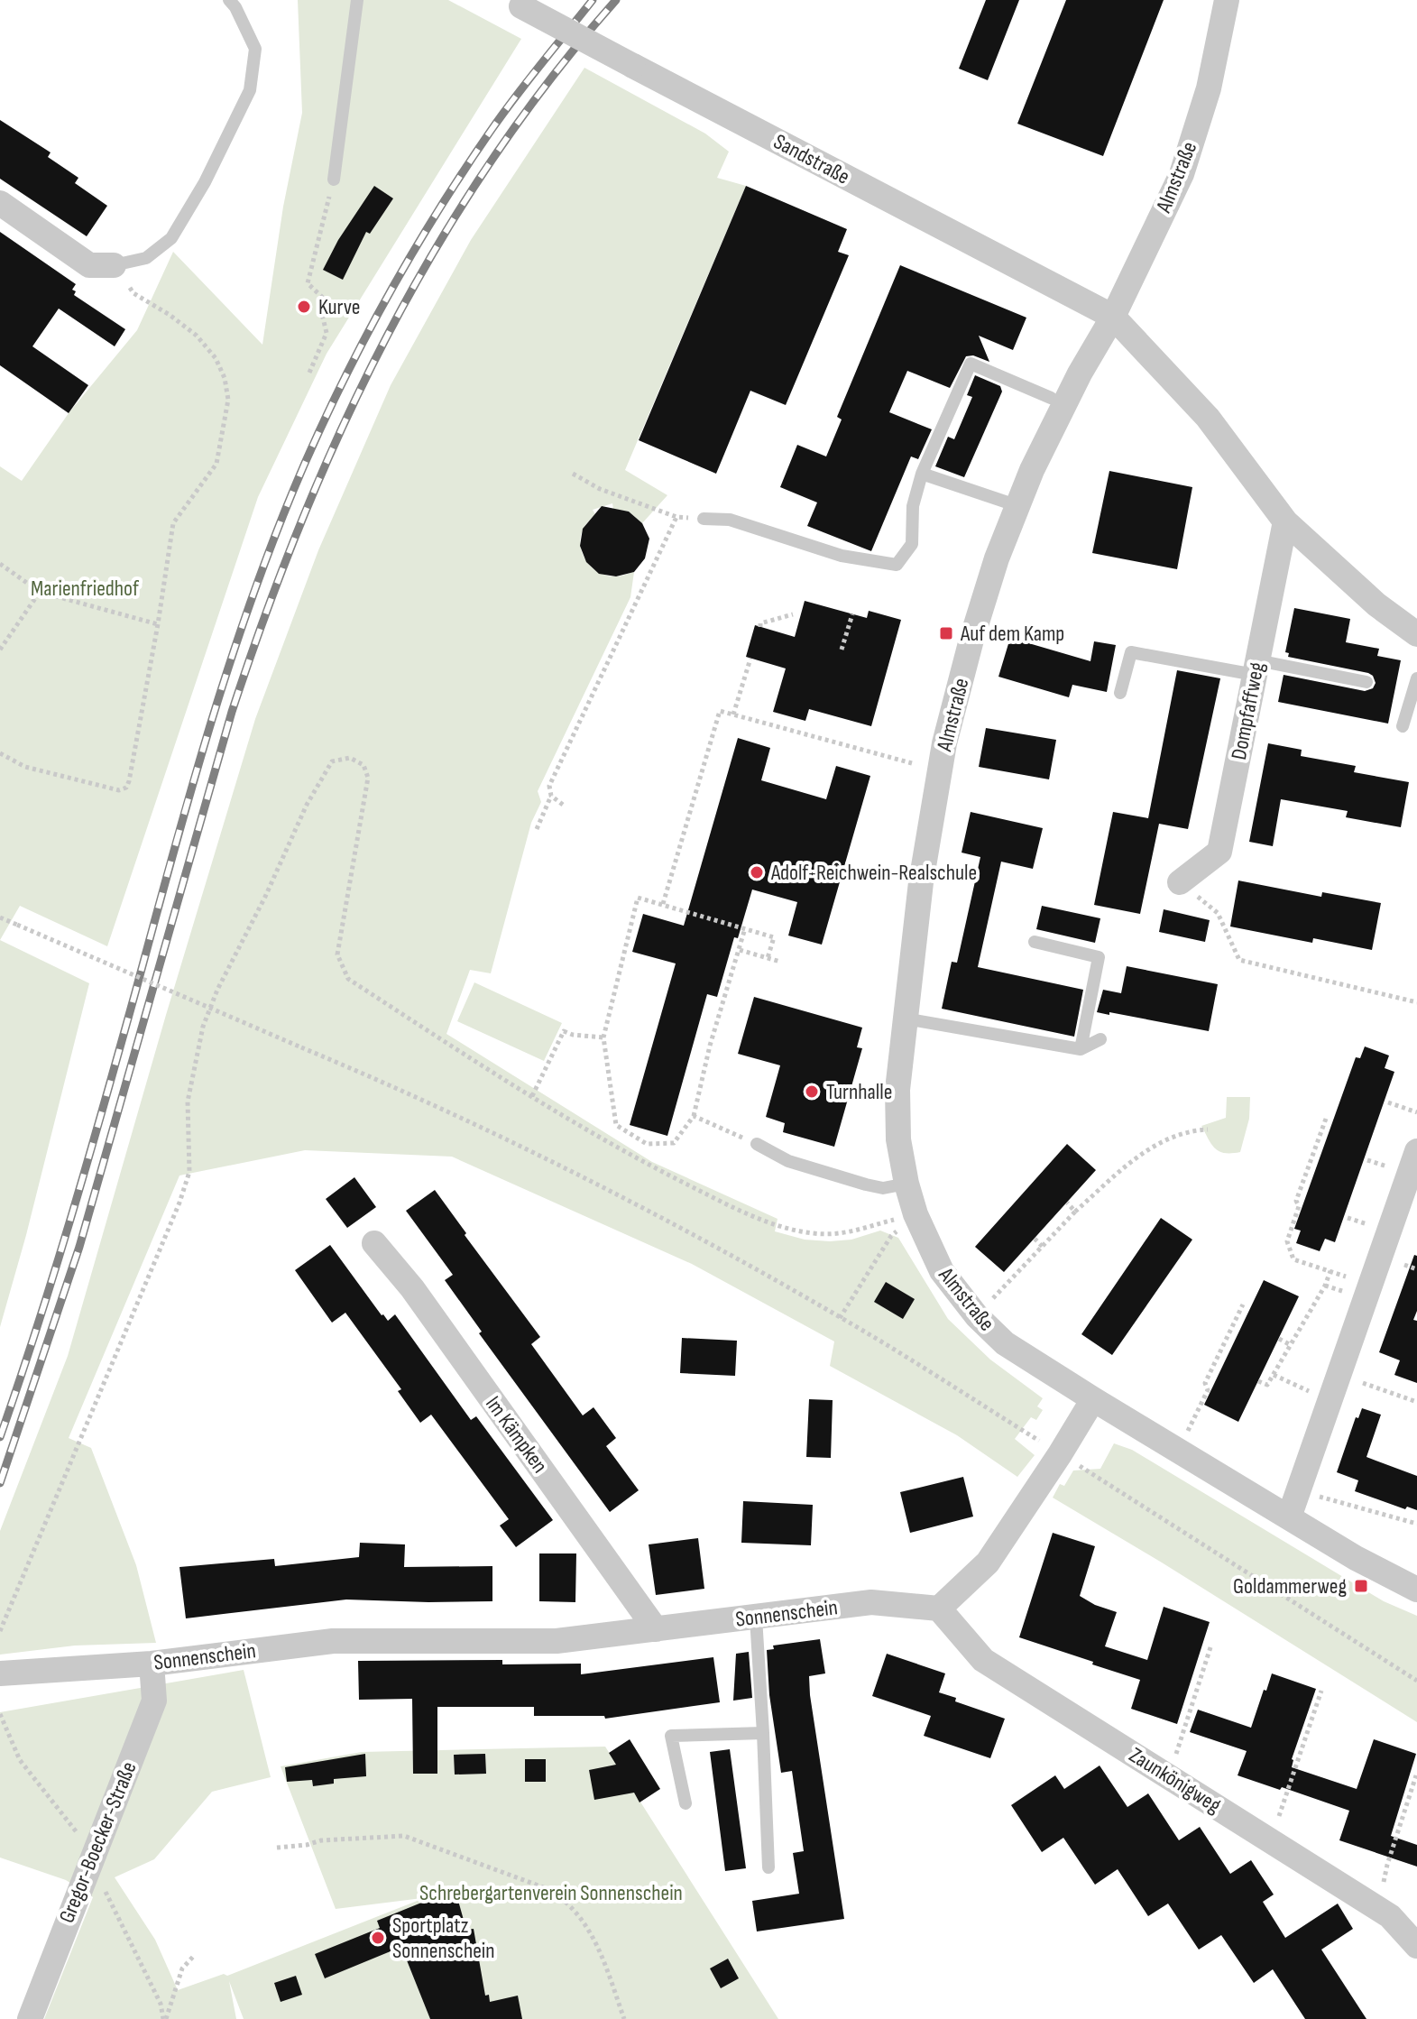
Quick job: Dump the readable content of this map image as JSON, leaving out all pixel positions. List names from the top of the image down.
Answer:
{
  "streets": {
    "street": [
      "Sandstraße",
      "Almstraße",
      "Dompfaffweg",
      "Im Kämpken",
      "Sonnenschein",
      "Zaunkönigweg",
      "Gregor-Boecker-Straße"
    ]
  },
  "crossings": [
    ["Sandstraße", "Almstraße"],
    ["Im Kämpken", "Sonnenschein"],
    ["Sonnenschein", "Zaunkönigweg"],
    ["Sonnenschein", "Gregor-Boecker-Straße"]
  ],
  "parks": ["Marienfriedhof", "Schrebergartenverein Sonnenschein"],
  "places": {
    "other": [
      "Kurve",
      "Adolf-Reichwein-Realschule",
      "Turnhalle",
      "Sportplatz Sonnenschein"
    ],
    "transit": ["Auf dem Kamp", "Goldammerweg"]
  }
}
